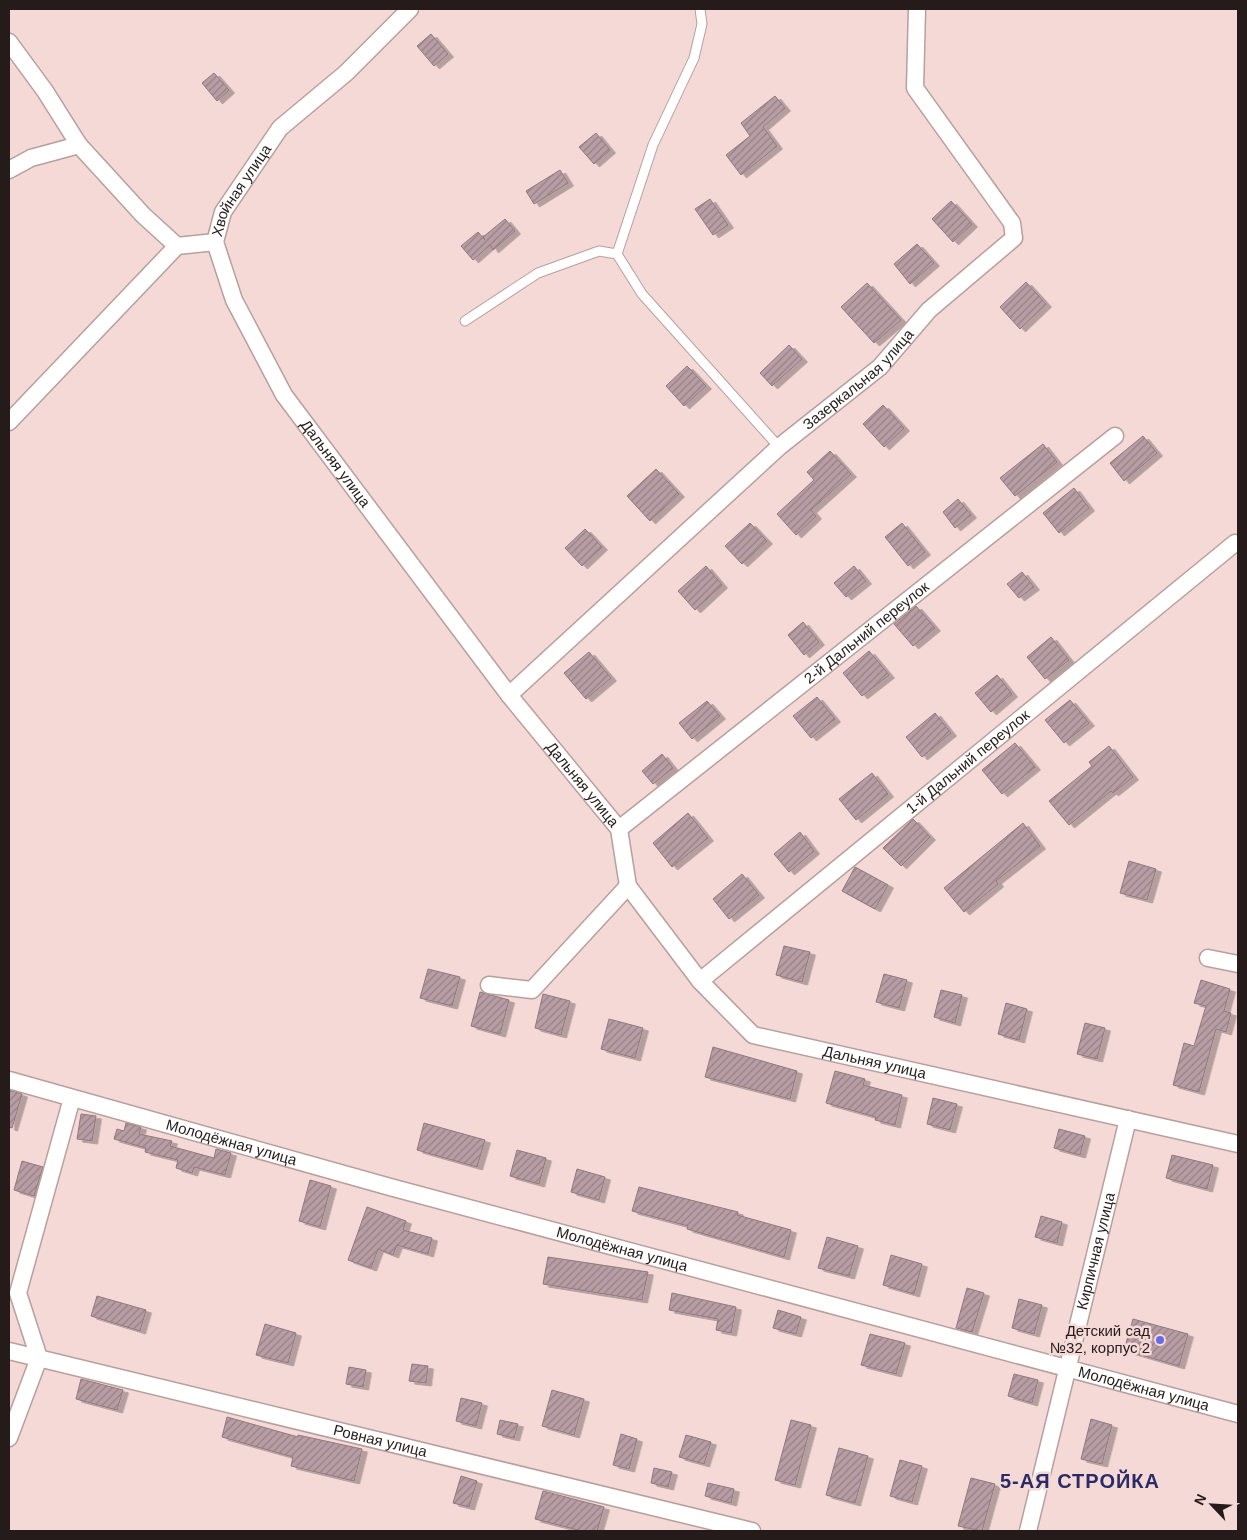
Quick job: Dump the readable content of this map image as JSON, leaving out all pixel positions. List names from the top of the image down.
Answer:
{
  "streets": {
    "street": [
      "Хвойная улица",
      "Зазеркальная улица",
      "Дальняя улица",
      "2-й Дальний переулок",
      "1-й Дальний переулок",
      "Молодёжная улица",
      "Кирпичная улица",
      "Ровная улица"
    ]
  },
  "crossings": [
    ["Хвойная улица", "Дальняя улица"],
    ["Зазеркальная улица", "Дальняя улица"],
    ["Дальняя улица", "2-й Дальний переулок"],
    ["Дальняя улица", "1-й Дальний переулок"],
    ["Дальняя улица", "Кирпичная улица"],
    ["Молодёжная улица", "Кирпичная улица"]
  ],
  "districts": ["5-АЯ СТРОЙКА"],
  "places": ["Детский сад №32, корпус 2"],
  "north": "top left"
}
